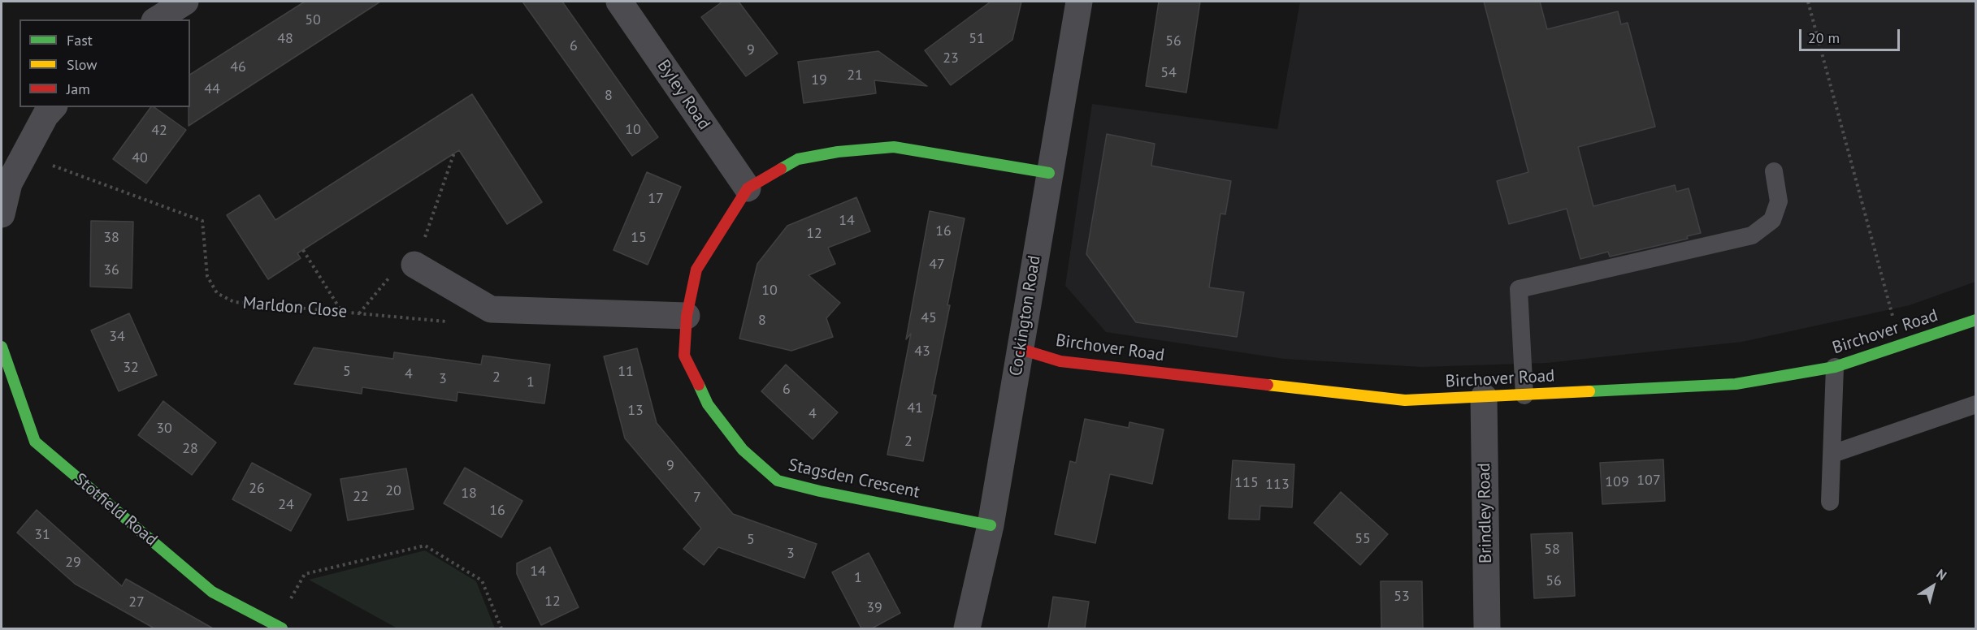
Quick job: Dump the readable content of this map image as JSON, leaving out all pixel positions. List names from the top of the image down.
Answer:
{
  "streets": {
    "street": [
      "Byley Road",
      "Cockington Road",
      "Birchover Road",
      "Stagsden Crescent",
      "Stotfield Road",
      "Brindley Road"
    ],
    "path": ["Marldon Close"]
  },
  "crossings": [
    ["Byley Road", "Stagsden Crescent"],
    ["Cockington Road", "Birchover Road"],
    ["Cockington Road", "Stagsden Crescent"],
    ["Birchover Road", "Brindley Road"]
  ],
  "house_numbers": [
    "50",
    "48",
    "51",
    "56",
    "6",
    "9",
    "23",
    "46",
    "54",
    "21",
    "19",
    "44",
    "8",
    "10",
    "42",
    "40",
    "17",
    "14",
    "16",
    "12",
    "38",
    "15",
    "47",
    "36",
    "10",
    "45",
    "8",
    "34",
    "43",
    "32",
    "5",
    "11",
    "4",
    "2",
    "3",
    "1",
    "6",
    "41",
    "13",
    "4",
    "30",
    "2",
    "28",
    "9",
    "107",
    "109",
    "115",
    "113",
    "26",
    "20",
    "18",
    "22",
    "7",
    "24",
    "16",
    "31",
    "55",
    "5",
    "58",
    "3",
    "29",
    "14",
    "1",
    "56",
    "53",
    "12",
    "27",
    "39"
  ],
  "legend": ["Fast", "Slow", "Jam"],
  "scale_bar": "20 m",
  "north": "top right"
}
